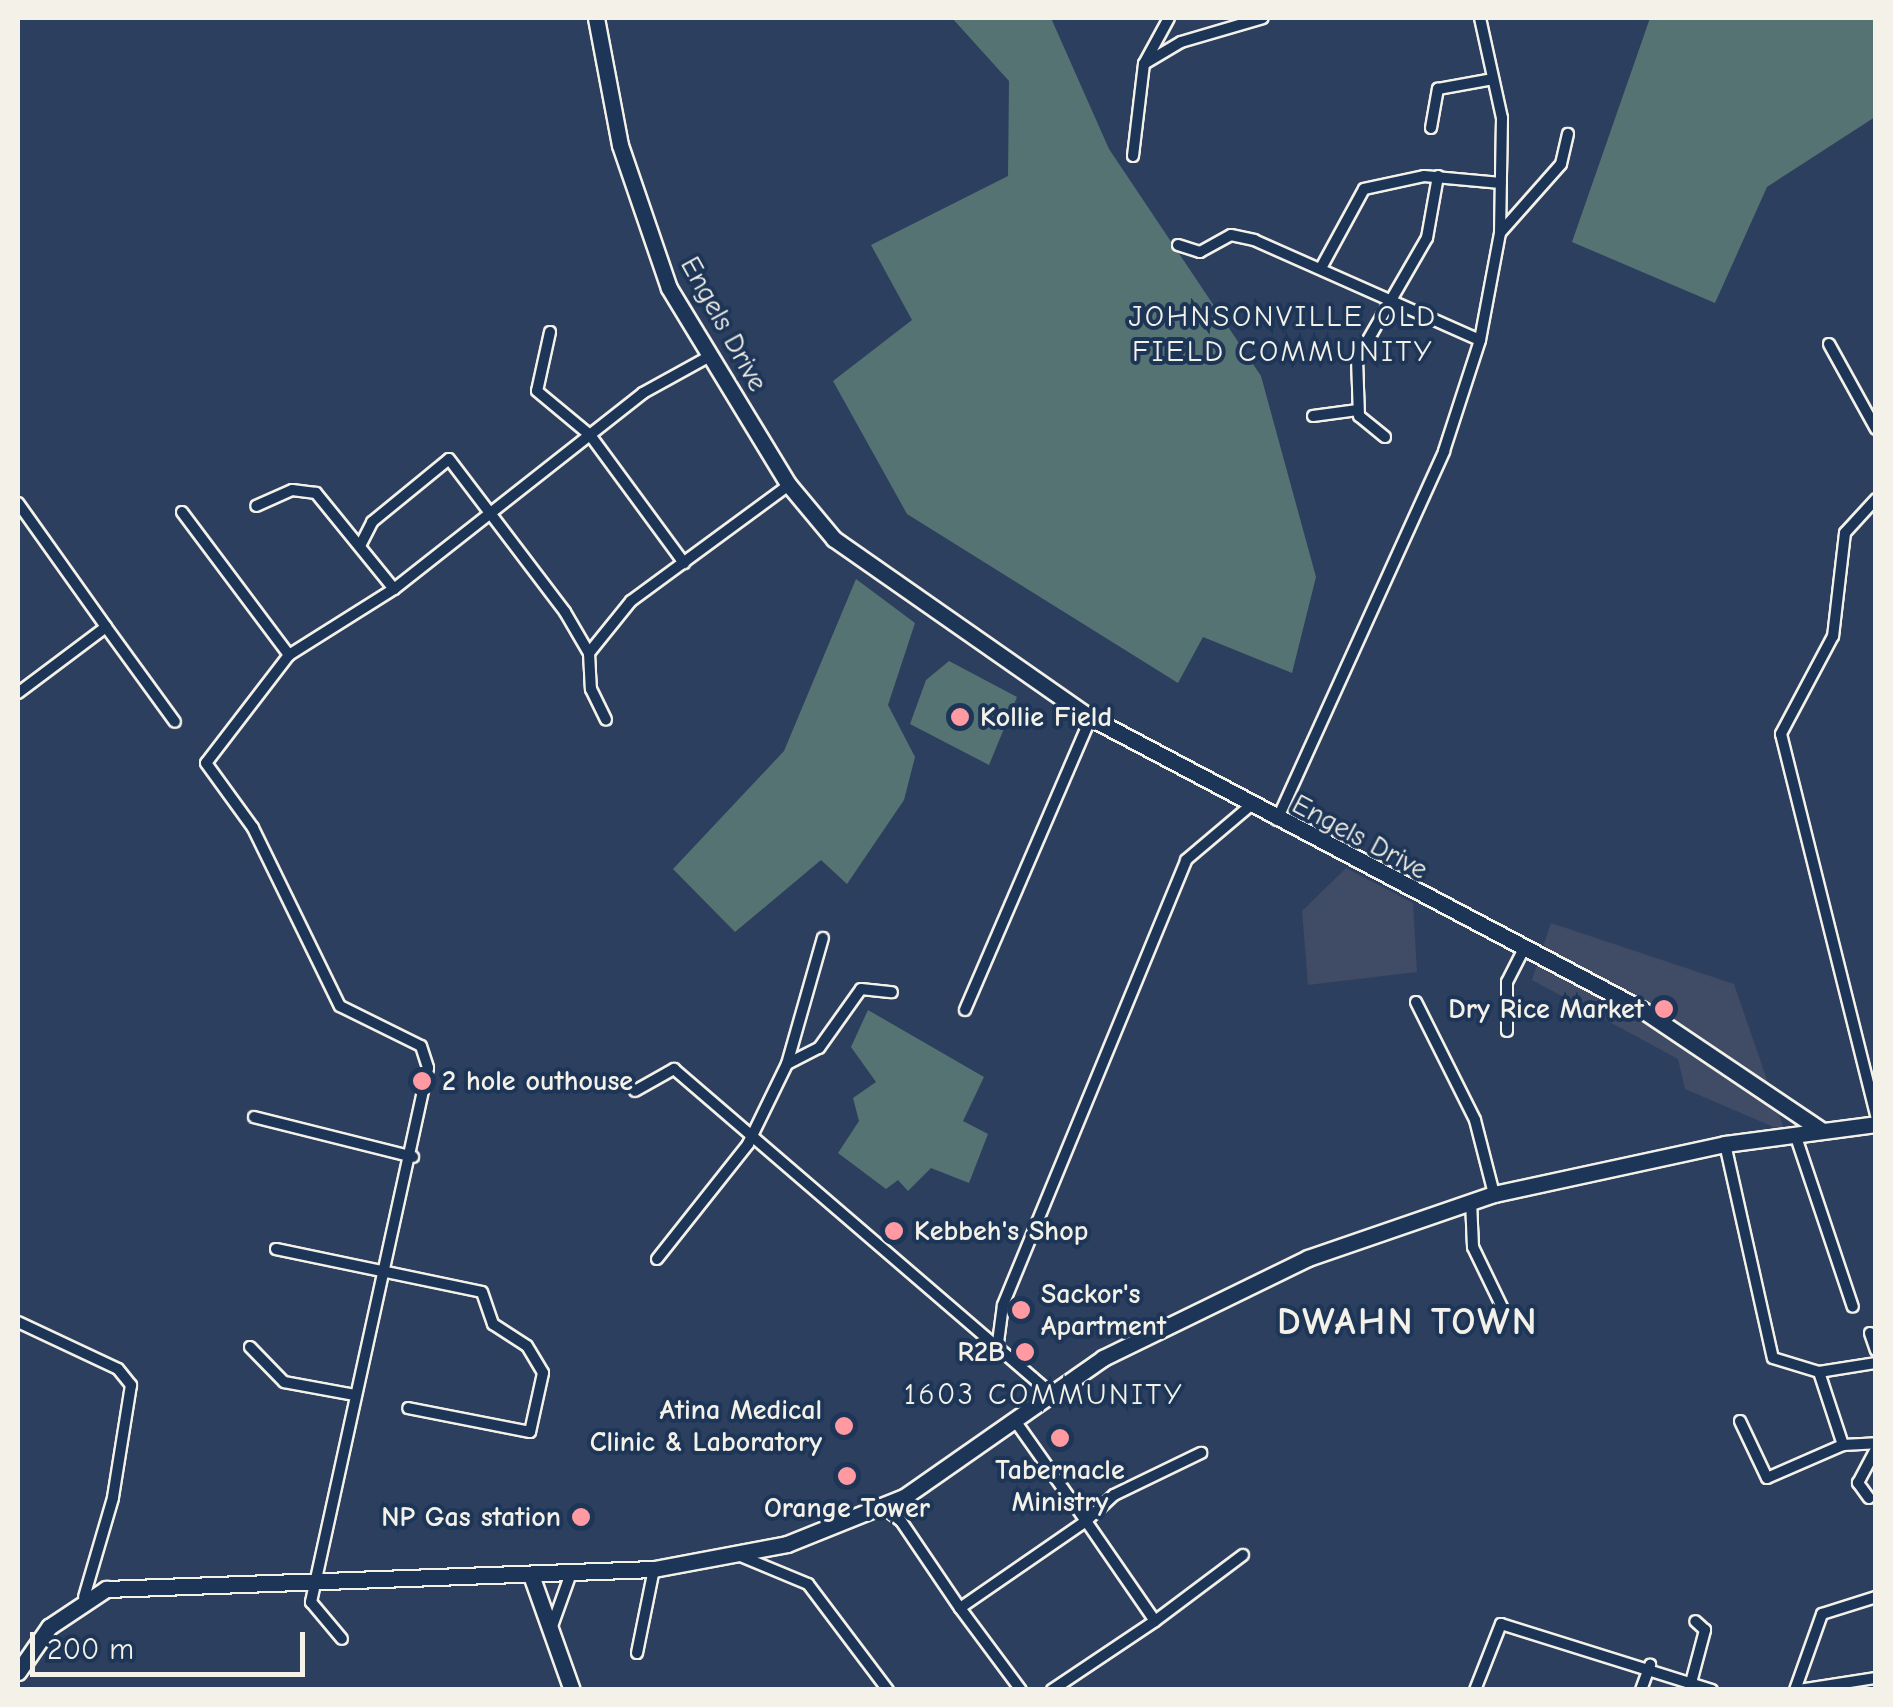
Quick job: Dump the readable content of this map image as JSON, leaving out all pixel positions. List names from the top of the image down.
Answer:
{
  "streets": {
    "main road": ["Engels Drive"]
  },
  "districts": ["JOHNSONVILLE OLD FIELD COMMUNITY", "DWAHN TOWN", "1603 COMMUNITY"],
  "places": [
    "Kollie Field",
    "Dry Rice Market",
    "2 hole outhouse",
    "Kebbeh's Shop",
    "Sackor's Apartment",
    "R2B",
    "Atina Medical Clinic & Laboratory",
    "Tabernacle Ministry",
    "Orange Tower",
    "NP Gas station"
  ],
  "scale_bar": "200 m"
}
